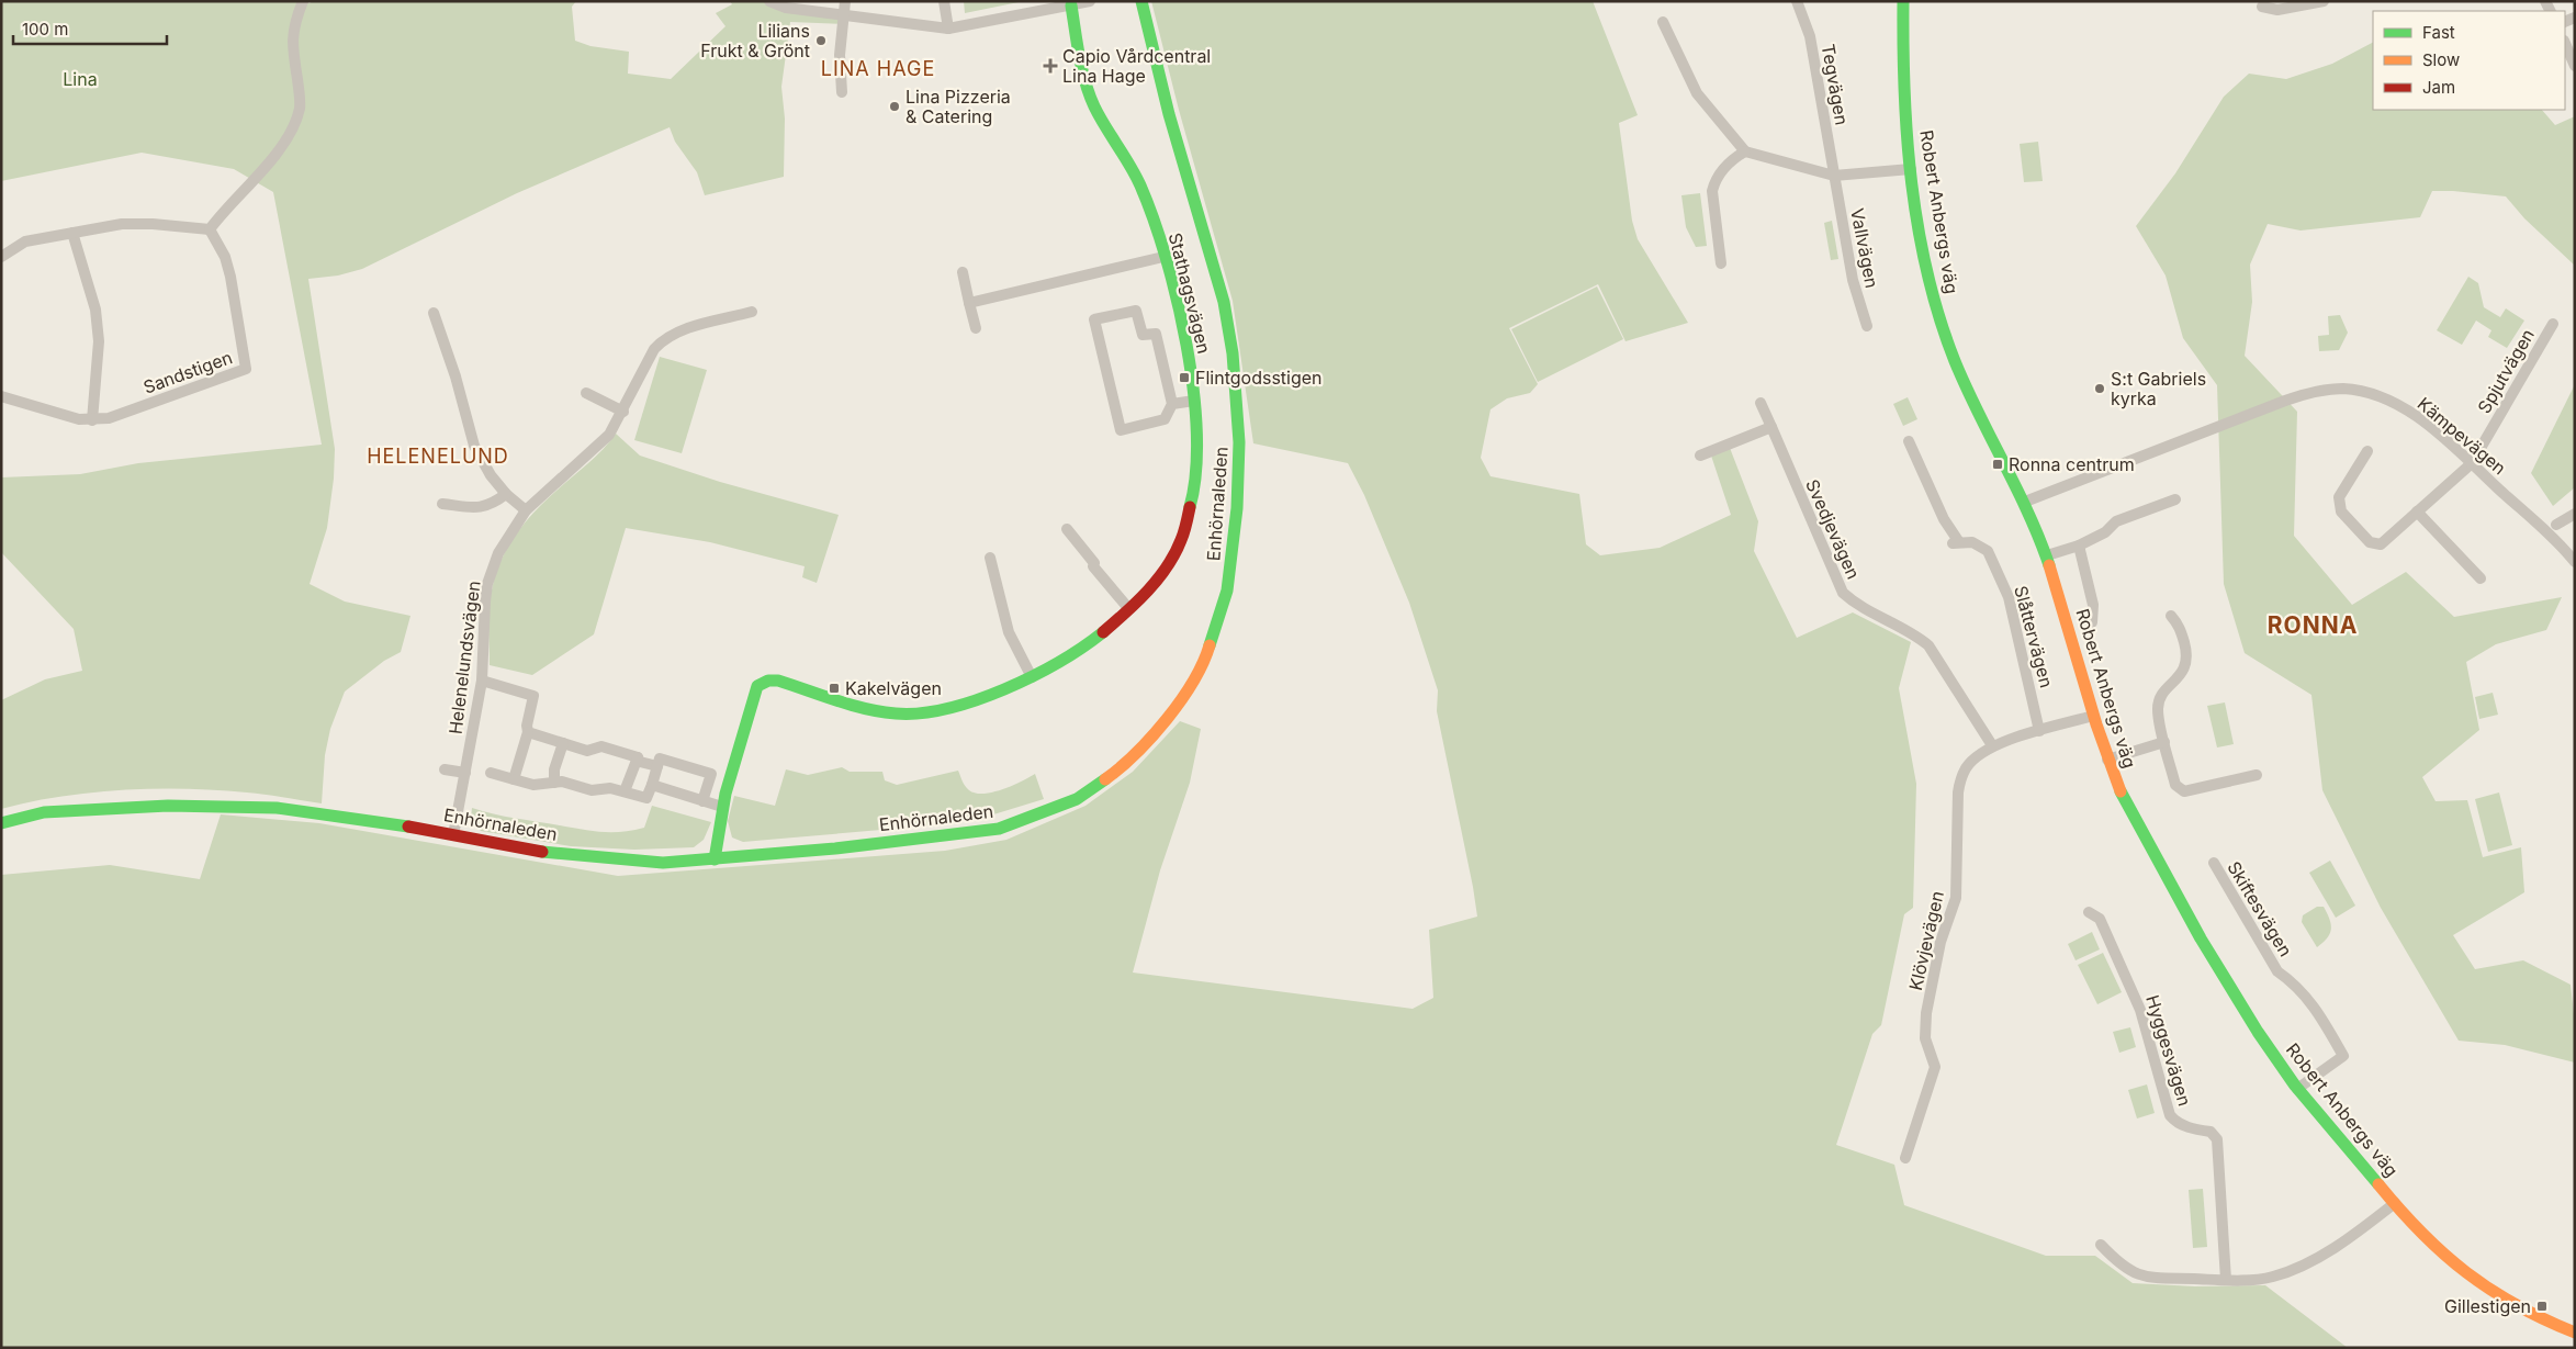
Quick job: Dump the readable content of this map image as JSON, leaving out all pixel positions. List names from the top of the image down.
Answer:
{
  "streets": {
    "street": [
      "Tegvägen",
      "Robert Anbergs väg",
      "Vallvägen",
      "Stathagsvägen",
      "Spjutvägen",
      "Sandstigen",
      "Kämpevägen",
      "Enhörnaleden",
      "Svedjevägen",
      "Slåttervägen",
      "Helenelundsvägen",
      "Skiftesvägen",
      "Klövjevägen",
      "Hyggesvägen"
    ]
  },
  "crossings": [
    ["Tegvägen", "Vallvägen"],
    ["Robert Anbergs väg", "Kämpevägen"],
    ["Robert Anbergs väg", "Skiftesvägen"],
    ["Robert Anbergs väg", "Klövjevägen"],
    ["Spjutvägen", "Kämpevägen"],
    ["Enhörnaleden", "Helenelundsvägen"],
    ["Svedjevägen", "Klövjevägen"],
    ["Slåttervägen", "Klövjevägen"]
  ],
  "districts": ["LINA HAGE", "HELENELUND", "RONNA"],
  "parks": ["Lina"],
  "places": {
    "other": ["Lilians Frukt & Grönt", "Lina Pizzeria & Catering", "S:t Gabriels kyrka"],
    "health": ["Capio Vårdcentral Lina Hage"],
    "transit": [
      "Flintgodsstigen",
      "Ronna centrum",
      "Kakelvägen",
      "Gillestigen"
    ]
  },
  "legend": ["Fast", "Slow", "Jam"],
  "scale_bar": "100 m"
}
